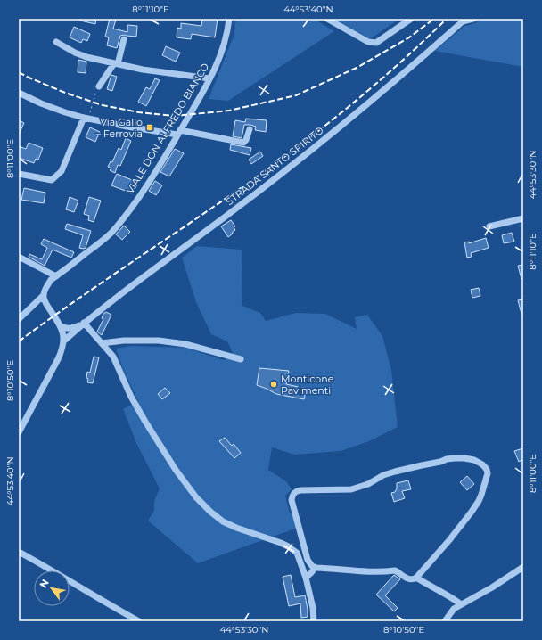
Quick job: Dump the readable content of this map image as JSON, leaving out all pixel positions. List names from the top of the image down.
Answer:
{
  "streets": {
    "street": ["VIALE DON ALFREDO BIANCO", "STRADA SANTO SPIRITO"]
  },
  "places": {
    "transit": ["Via Gallo – Ferrovia"],
    "other": ["Monticone Pavimenti"]
  },
  "north": "top left",
  "coordinates": [
    "8°11'10\"E",
    "44°53'40\"N",
    "8°11'00\"E",
    "44°53'30\"N",
    "8°10'50\"E"
  ]
}
